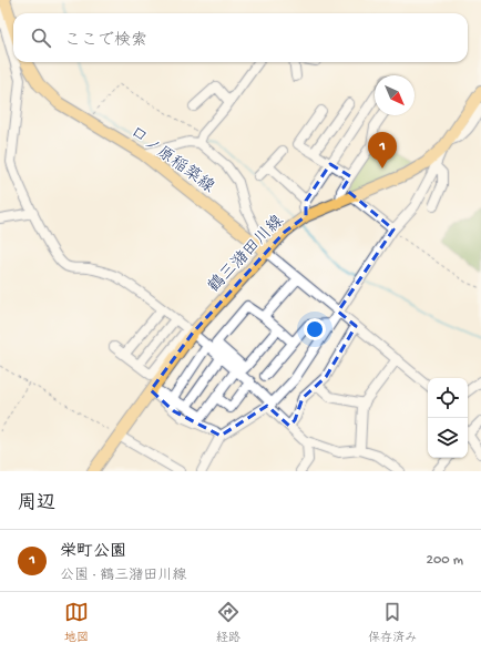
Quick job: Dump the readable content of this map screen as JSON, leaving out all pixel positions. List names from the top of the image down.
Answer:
{
  "streets": {
    "main road": ["口ノ原稲築線", "鶴三潴田川線"]
  },
  "crossings": [
    ["口ノ原稲築線", "鶴三潴田川線"]
  ],
  "north": "bottom right",
  "page": {
    "search": "ここで検索",
    "pins": "1",
    "heading": "周辺",
    "list": [
      {
        "mark": "1",
        "name": "栄町公園",
        "note": "公園 · 鶴三潴田川線",
        "value": "200 m"
      }
    ],
    "nav": ["地図", "経路", "保存済み"]
  }
}
